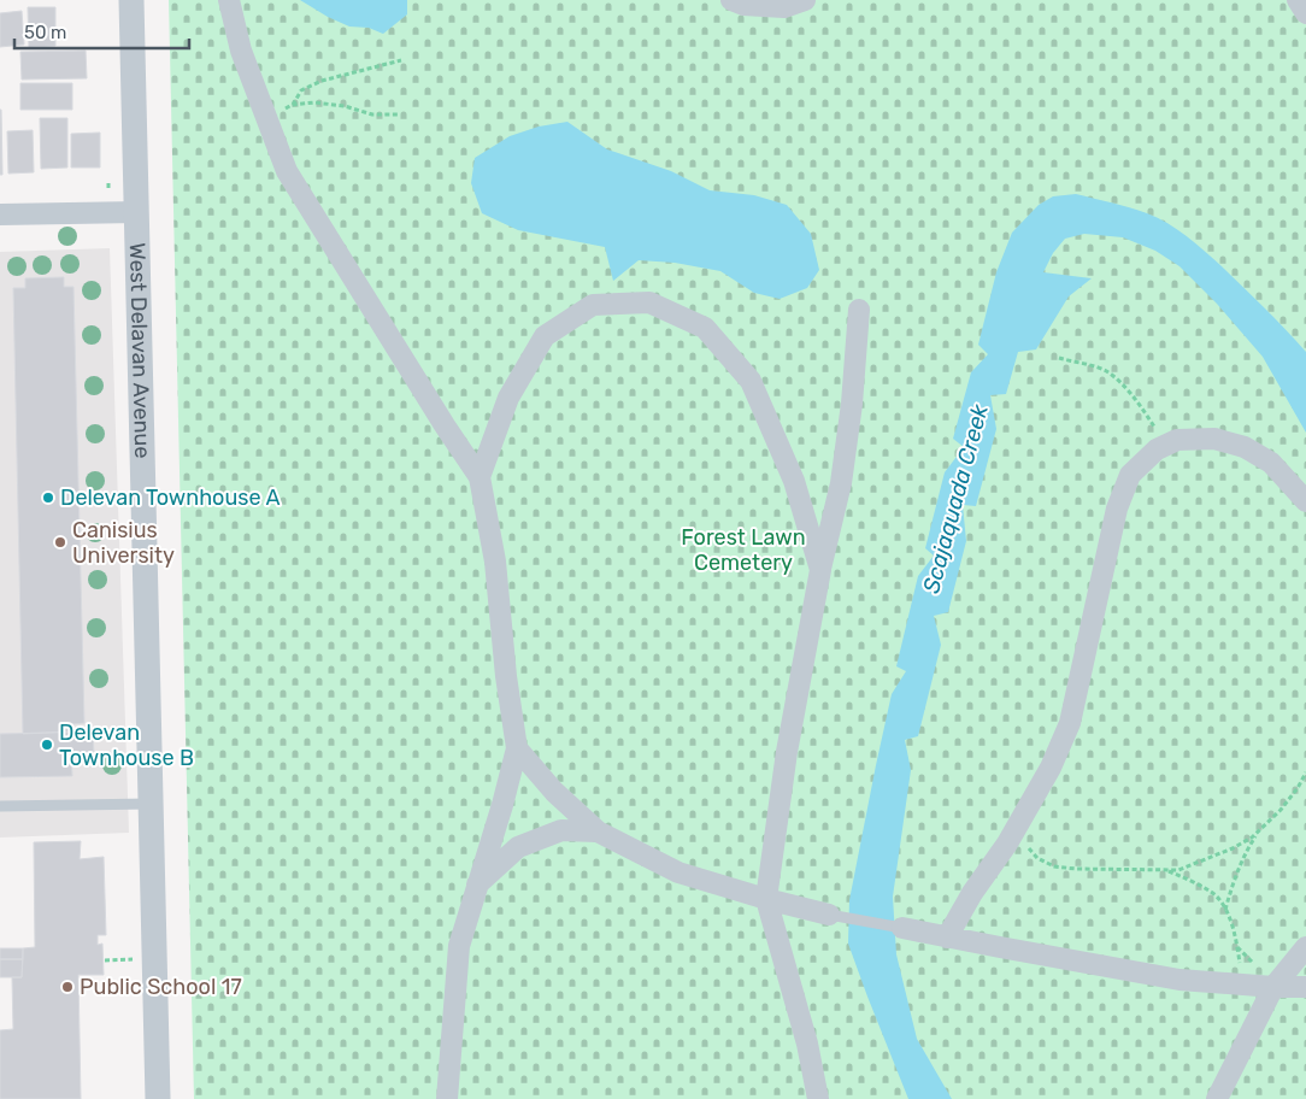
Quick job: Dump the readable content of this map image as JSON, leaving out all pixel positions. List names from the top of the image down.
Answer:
{
  "streets": {
    "street": ["West Delavan Avenue"]
  },
  "water": ["Scajaquada Creek"],
  "parks": ["Forest Lawn Cemetery"],
  "places": [
    "Delevan Townhouse A",
    "Canisius University",
    "Delevan Townhouse B",
    "Public School 17"
  ],
  "scale_bar": "50 m"
}
